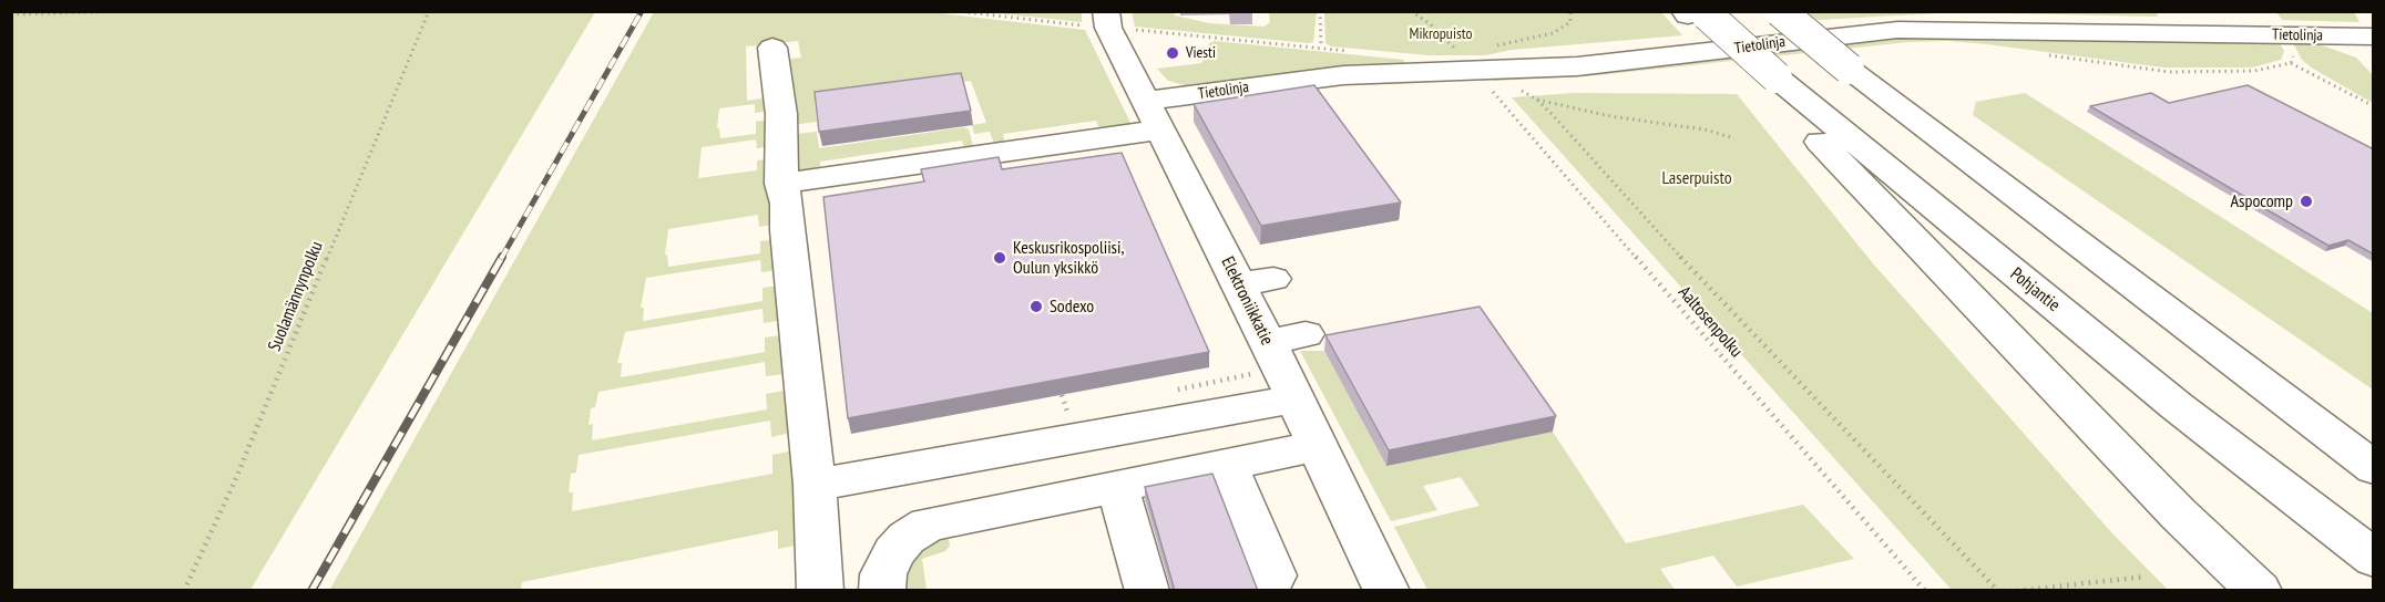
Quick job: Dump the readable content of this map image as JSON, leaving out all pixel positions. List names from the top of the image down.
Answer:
{
  "streets": {
    "main road": ["Tietolinja", "Pohjantie", "Elektroniikkatie"],
    "path": ["Suolamännynpolku", "Aaltosenpolku"]
  },
  "crossings": [
    ["Tietolinja", "Elektroniikkatie"],
    ["Tietolinja", "Aaltosenpolku"]
  ],
  "parks": ["Mikropuisto", "Laserpuisto"],
  "places": [
    "Viesti",
    "Aspocomp",
    "Keskusrikospoliisi, Oulun yksikkö",
    "Sodexo"
  ]
}
